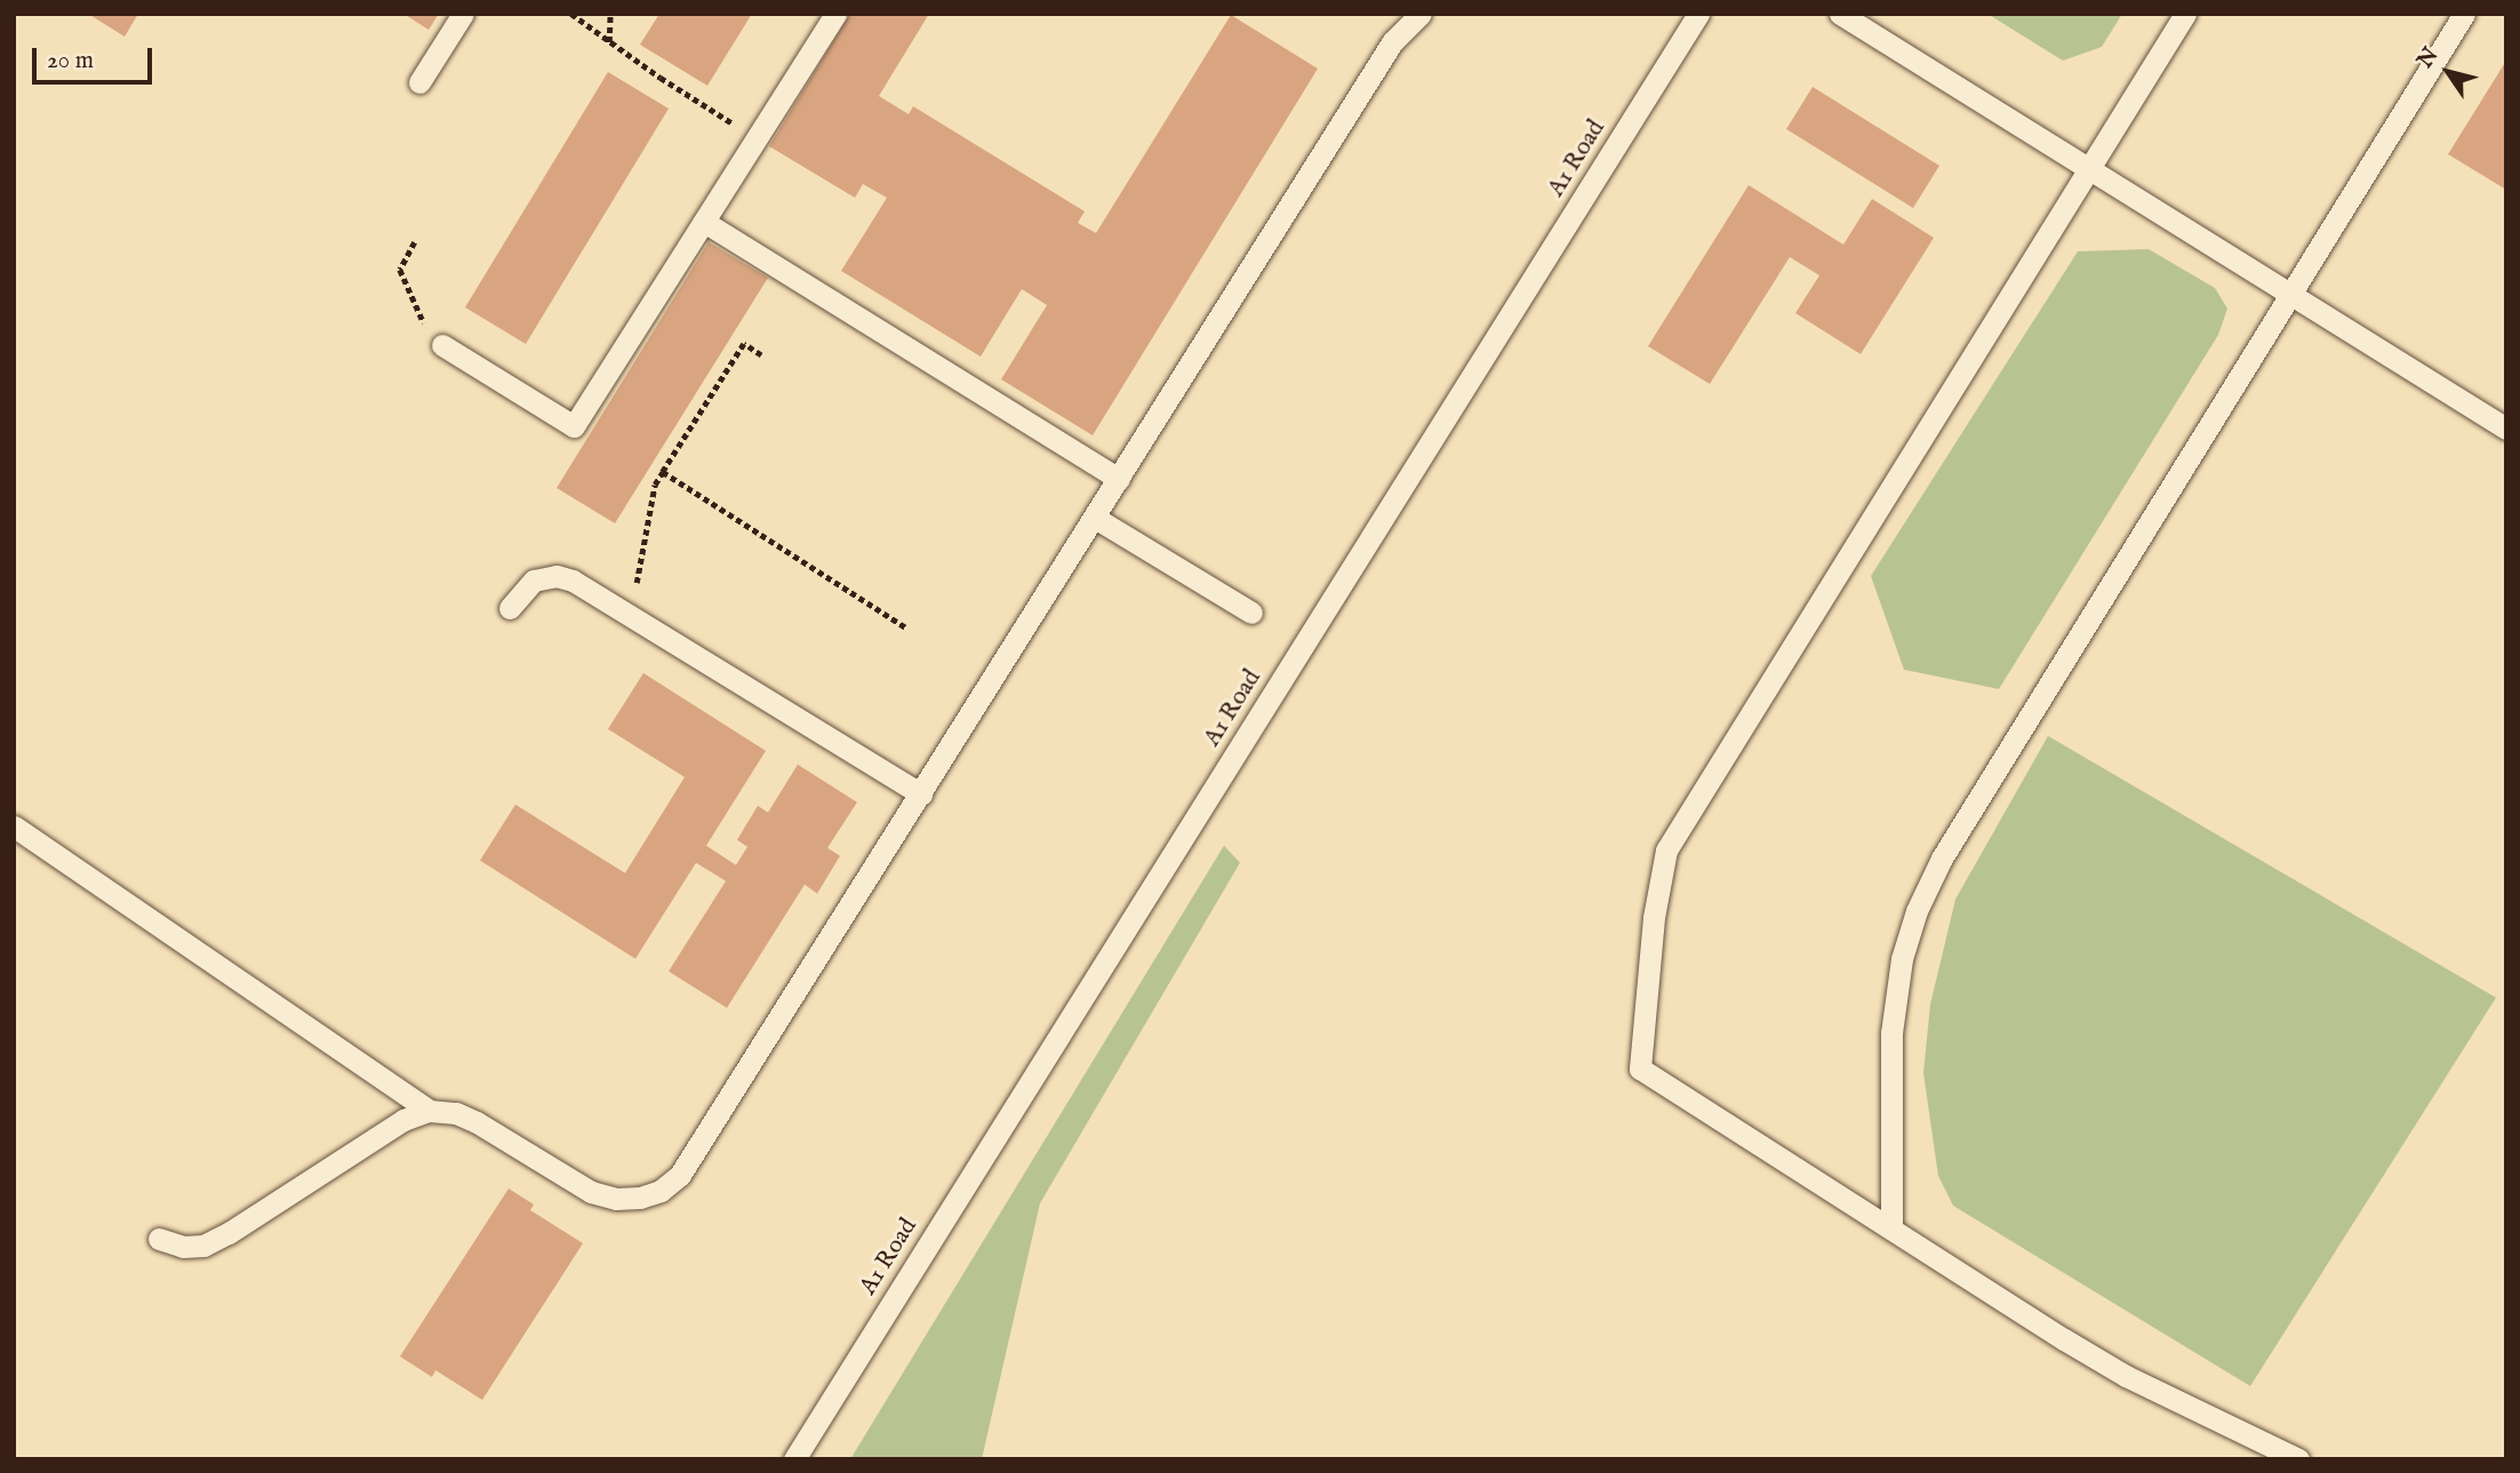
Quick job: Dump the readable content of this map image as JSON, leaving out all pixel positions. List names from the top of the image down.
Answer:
{
  "streets": {
    "lane": ["A1 Road"]
  },
  "scale_bar": "20 m",
  "north": "top left"
}
